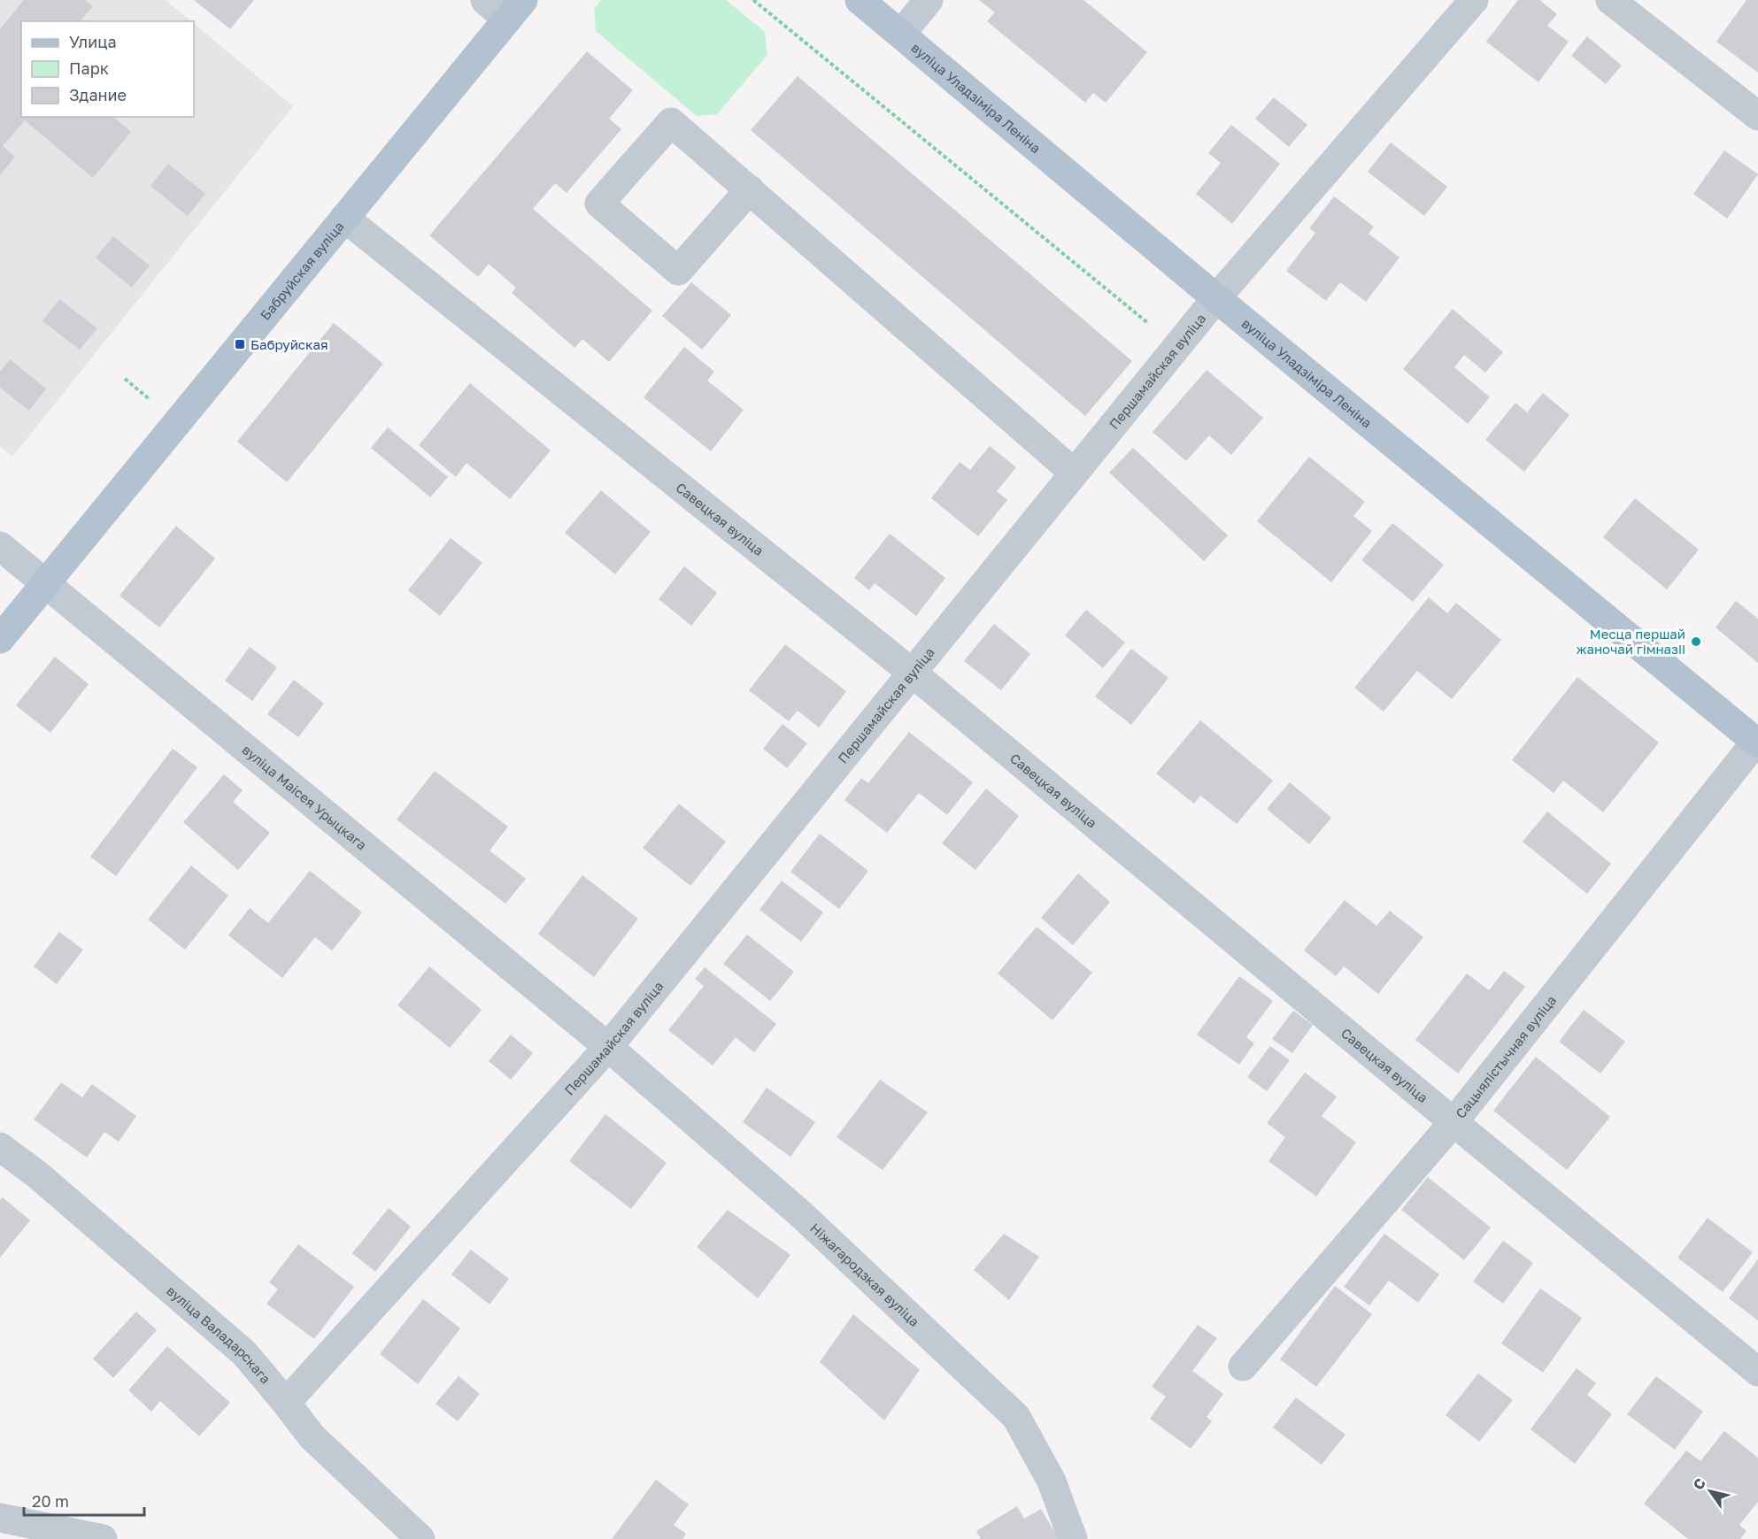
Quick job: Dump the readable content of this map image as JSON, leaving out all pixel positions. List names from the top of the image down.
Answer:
{
  "streets": {
    "main road": ["вуліца Уладзіміра Леніна", "Бабруйская вуліца"],
    "street": [
      "Першамайская вуліца",
      "Савецкая вуліца",
      "вуліца Маісея Урыцкага",
      "Сацыялістычная вуліца",
      "Ніжагародзкая вуліца",
      "вуліца Валадарскага"
    ]
  },
  "crossings": [
    ["вуліца Уладзіміра Леніна", "Першамайская вуліца"],
    ["вуліца Уладзіміра Леніна", "Сацыялістычная вуліца"],
    ["Бабруйская вуліца", "Савецкая вуліца"],
    ["Бабруйская вуліца", "вуліца Маісея Урыцкага"],
    ["Першамайская вуліца", "Савецкая вуліца"],
    ["Першамайская вуліца", "вуліца Маісея Урыцкага"],
    ["Першамайская вуліца", "Ніжагародзкая вуліца"],
    ["Першамайская вуліца", "вуліца Валадарскага"],
    ["Савецкая вуліца", "Сацыялістычная вуліца"],
    ["вуліца Маісея Урыцкага", "Ніжагародзкая вуліца"]
  ],
  "places": {
    "transit": ["Бабруйская"],
    "other": ["Месца першай жаночай гімназіі"]
  },
  "legend": ["Улица", "Парк", "Здание"],
  "scale_bar": "20 m",
  "north": "top left"
}
